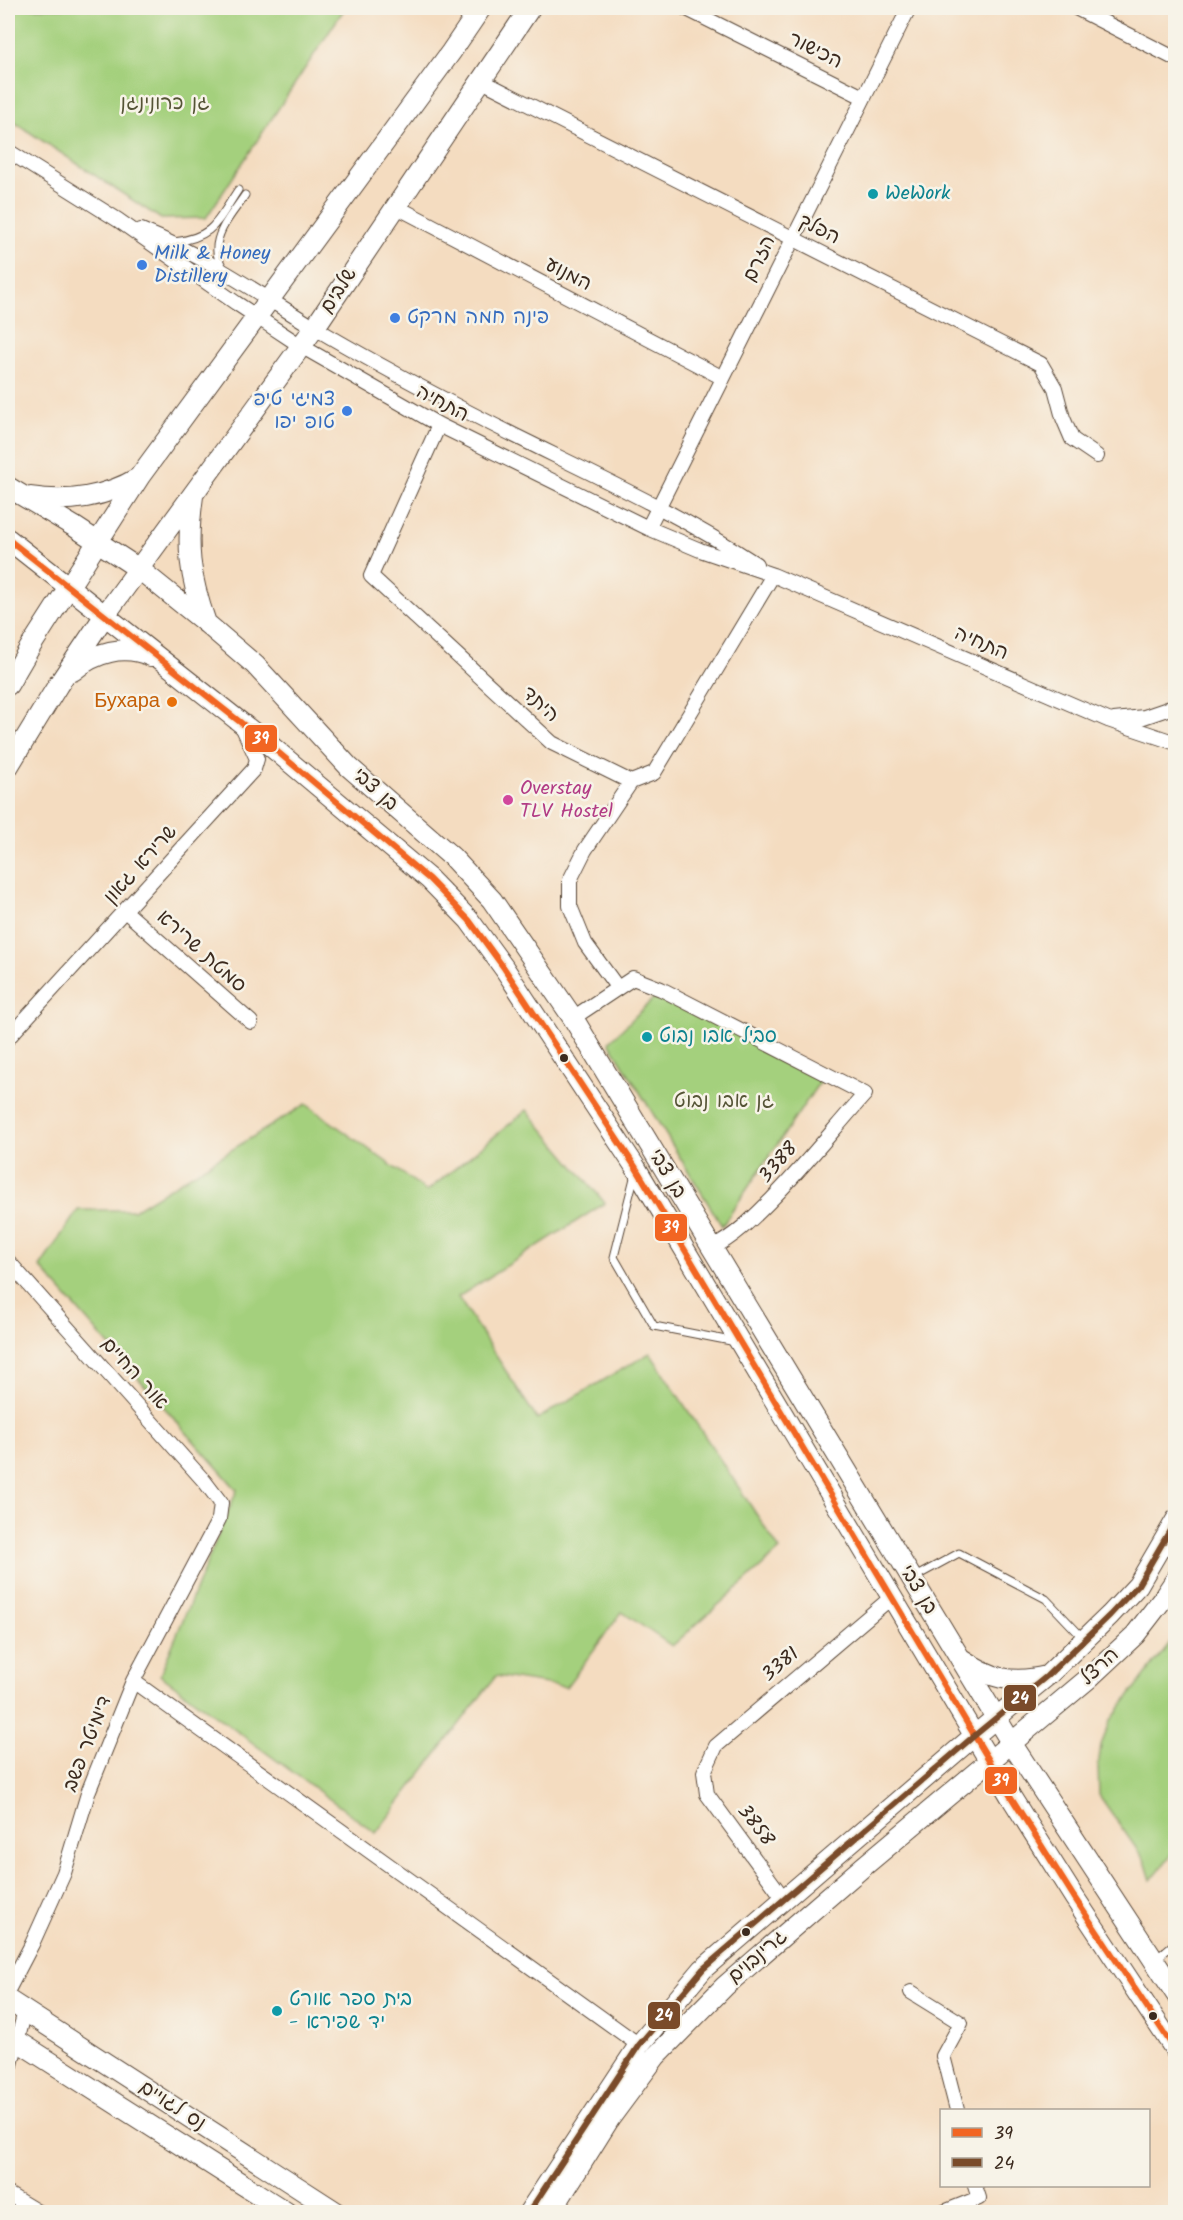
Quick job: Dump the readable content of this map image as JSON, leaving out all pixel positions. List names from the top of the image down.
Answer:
{
  "streets": {
    "main road": [
      "שלבים",
      "בן צבי",
      "הרצל",
      "גרינבוים",
      "נס לגויים"
    ],
    "street": [
      "הכישור",
      "הפלך",
      "הזרם",
      "המנוע",
      "התחיה",
      "היתד",
      "שרירא גאון",
      "סמטת שרירא",
      "3388",
      "אור החיים",
      "3381",
      "דימיטר פשב",
      "3858"
    ]
  },
  "crossings": [
    ["הכישור", "הזרם"],
    ["הפלך", "הזרם"],
    ["הפלך", "שלבים"],
    ["הזרם", "המנוע"],
    ["הזרם", "התחיה"],
    ["המנוע", "שלבים"],
    ["שלבים", "התחיה"],
    ["שלבים", "בן צבי"],
    ["התחיה", "היתד"],
    ["בן צבי", "שרירא גאון"],
    ["בן צבי", "3388"],
    ["בן צבי", "3381"],
    ["בן צבי", "הרצל"],
    ["בן צבי", "גרינבוים"],
    ["שרירא גאון", "סמטת שרירא"],
    ["אור החיים", "דימיטר פשב"],
    ["3381", "3858"],
    ["הרצל", "גרינבוים"],
    ["3858", "גרינבוים"]
  ],
  "parks": ["גן כרונינגן", "גן אבו נבוט"],
  "places": [
    "WeWork",
    "Milk & Honey Distillery",
    "פינה חמה מרקט",
    "צמיגי טיפ טופ יפו",
    "Бухара",
    "Overstay TLV Hostel",
    "סביל אבו נבוט",
    "בית ספר אורט - יד שפירא"
  ],
  "lines": ["transit line 39", "transit line 24"],
  "legend": ["39", "24"]
}
